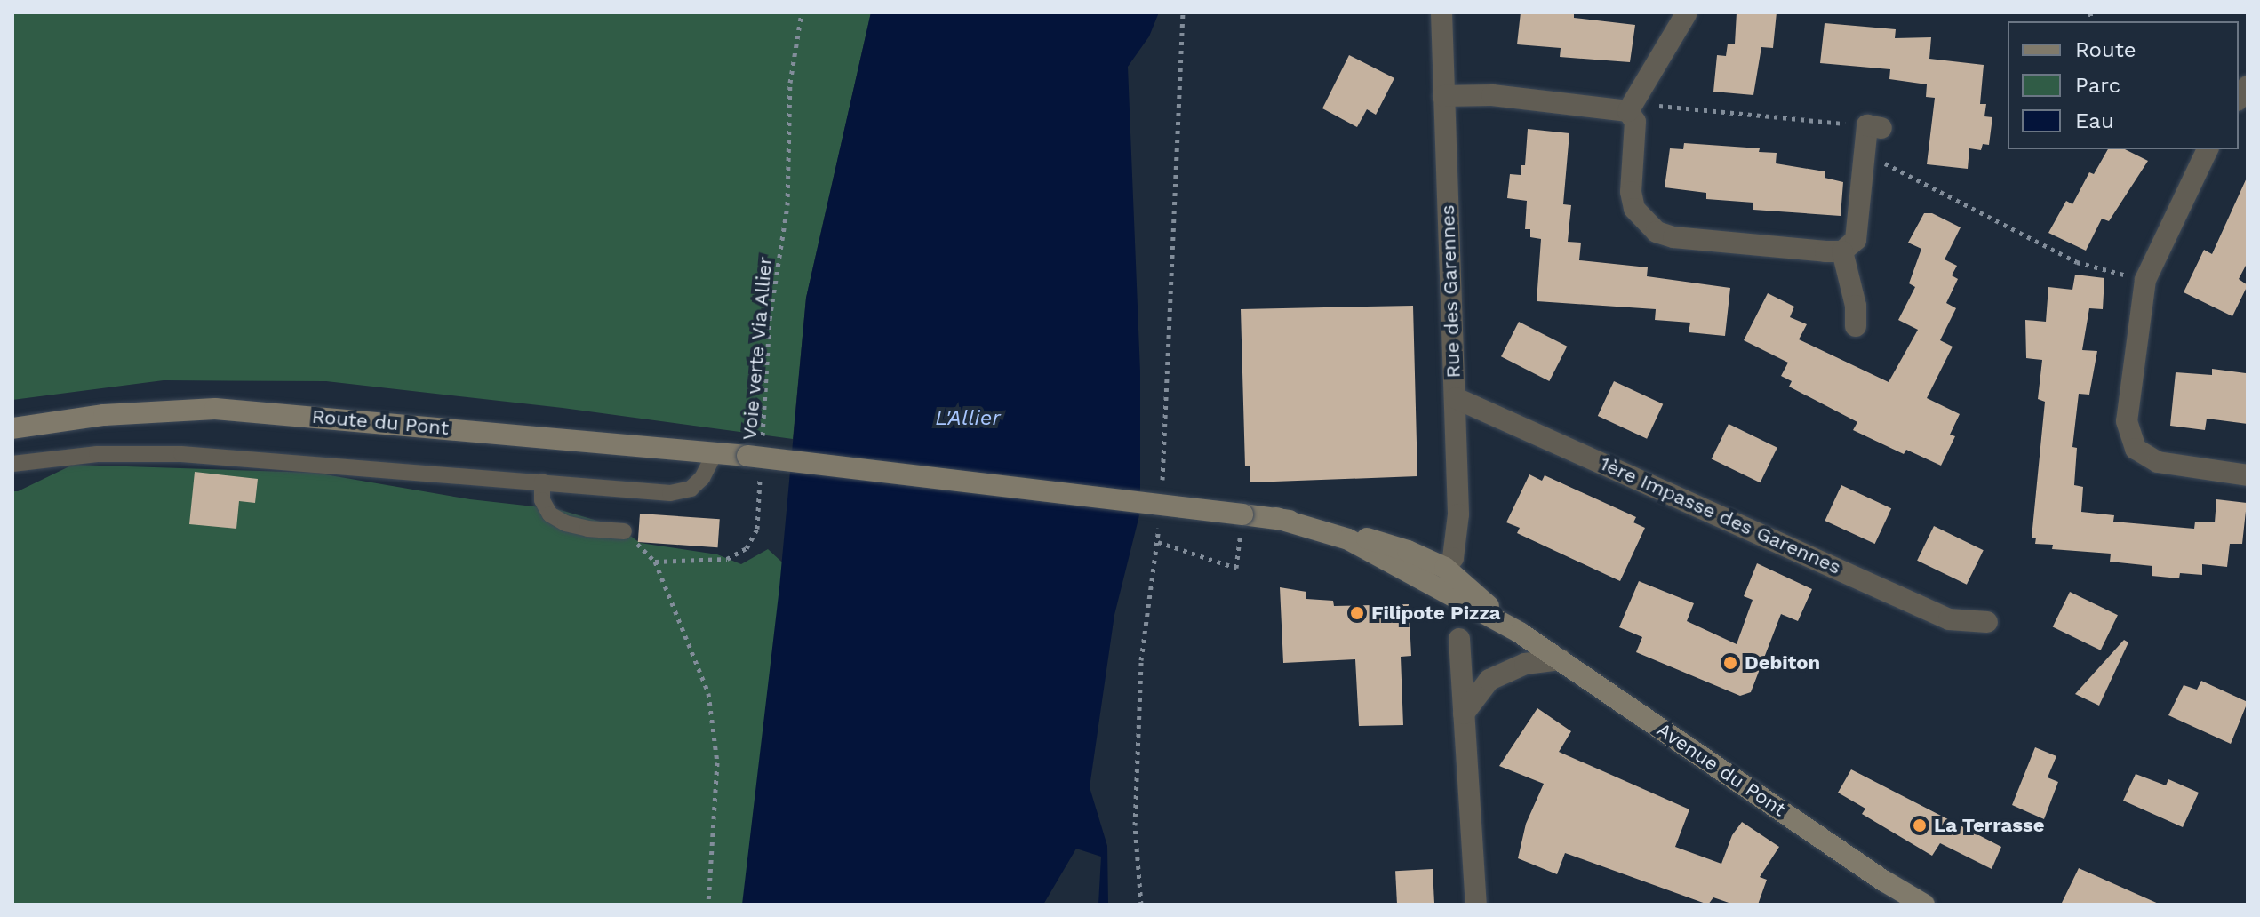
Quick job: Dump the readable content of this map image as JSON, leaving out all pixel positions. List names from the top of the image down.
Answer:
{
  "streets": {
    "main road": ["Route du Pont", "Avenue du Pont"],
    "street": ["Rue des Garennes", "1ère Impasse des Garennes"],
    "path": ["Voie verte Via Allier"]
  },
  "crossings": [
    ["Rue des Garennes", "1ère Impasse des Garennes"],
    ["Rue des Garennes", "Avenue du Pont"],
    ["Voie verte Via Allier", "Route du Pont"],
    ["Route du Pont", "Avenue du Pont"]
  ],
  "water": ["L'Allier"],
  "places": ["Filipote Pizza", "Debiton", "La Terrasse"],
  "legend": ["Route", "Parc", "Eau"]
}
